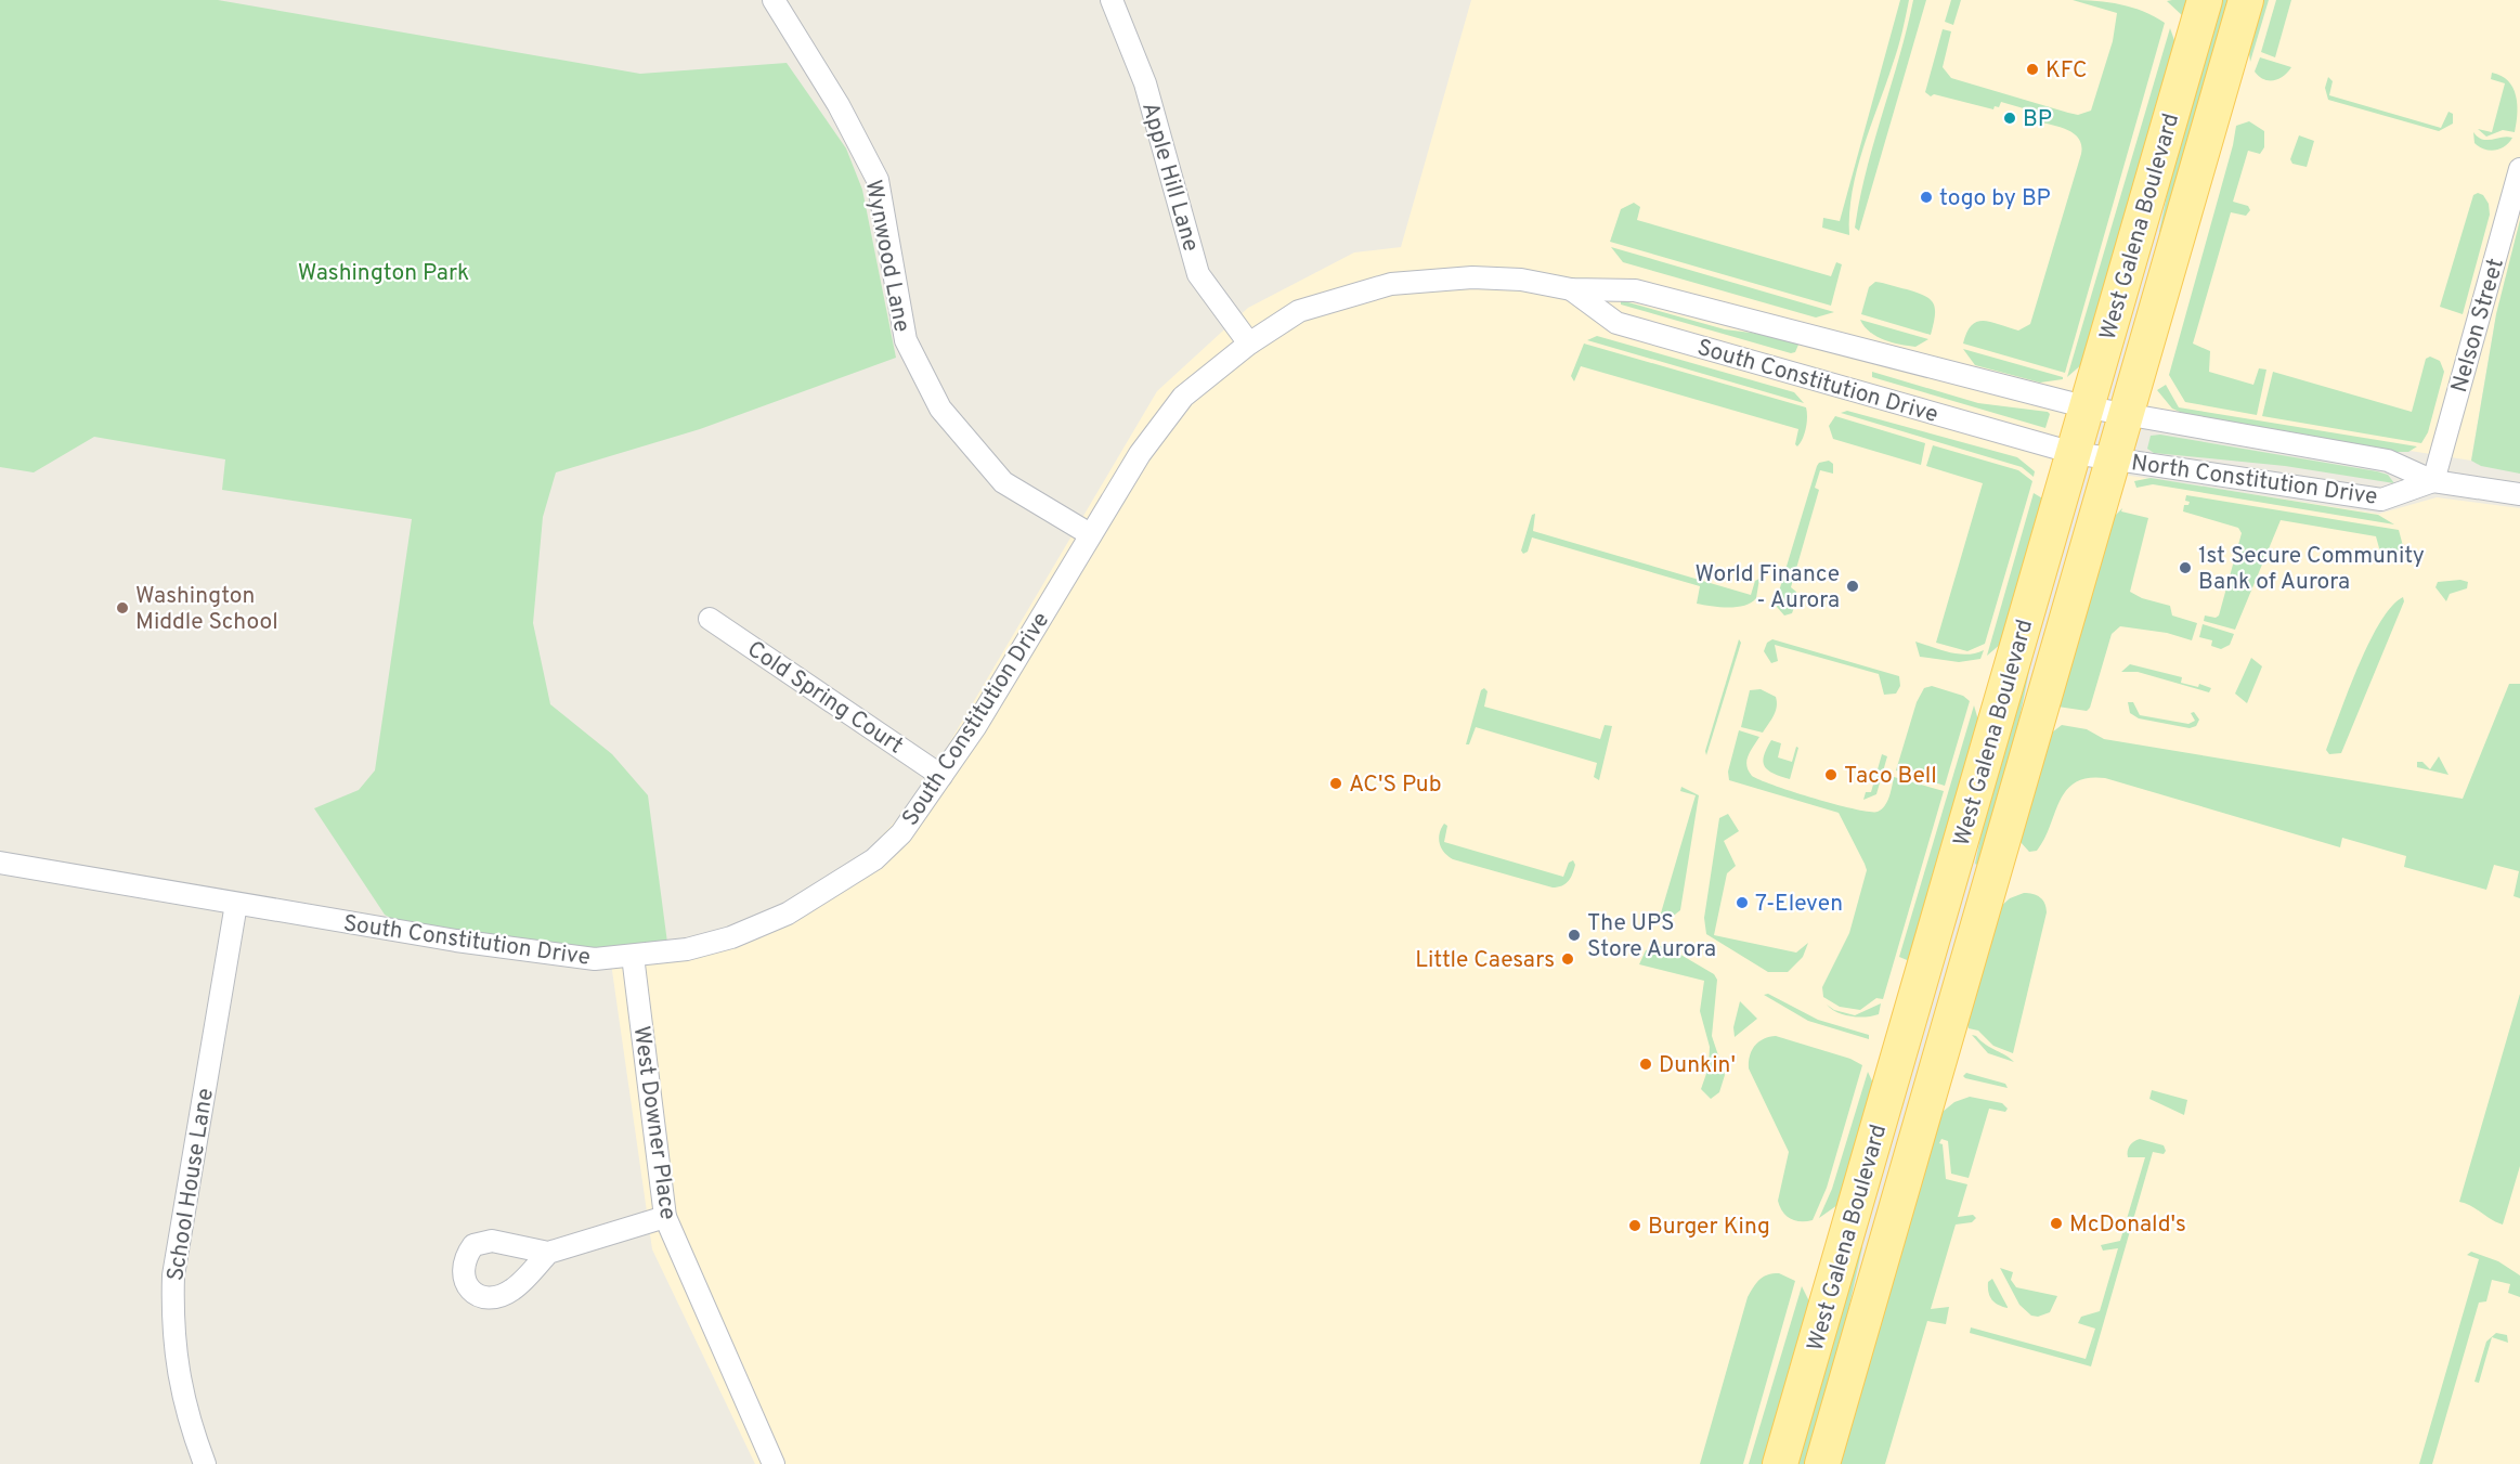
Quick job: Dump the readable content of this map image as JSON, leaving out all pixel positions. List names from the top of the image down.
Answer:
{
  "streets": {
    "main road": ["West Galena Boulevard"],
    "street": [
      "Apple Hill Lane",
      "Wynwood Lane",
      "Nelson Street",
      "South Constitution Drive",
      "North Constitution Drive",
      "Cold Spring Court",
      "West Downer Place",
      "School House Lane"
    ]
  },
  "crossings": [
    ["Apple Hill Lane", "South Constitution Drive"],
    ["West Galena Boulevard", "South Constitution Drive"],
    ["West Galena Boulevard", "North Constitution Drive"],
    ["Wynwood Lane", "South Constitution Drive"],
    ["Nelson Street", "North Constitution Drive"],
    ["South Constitution Drive", "North Constitution Drive"],
    ["South Constitution Drive", "Cold Spring Court"],
    ["South Constitution Drive", "West Downer Place"],
    ["South Constitution Drive", "School House Lane"]
  ],
  "parks": ["Washington Park"],
  "places": [
    "KFC",
    "BP",
    "togo by BP",
    "1st Secure Community Bank of Aurora",
    "World Finance - Aurora",
    "Washington Middle School",
    "Taco Bell",
    "AC'S Pub",
    "7-Eleven",
    "The UPS Store Aurora",
    "Little Caesars",
    "Dunkin'",
    "McDonald's",
    "Burger King"
  ]
}
